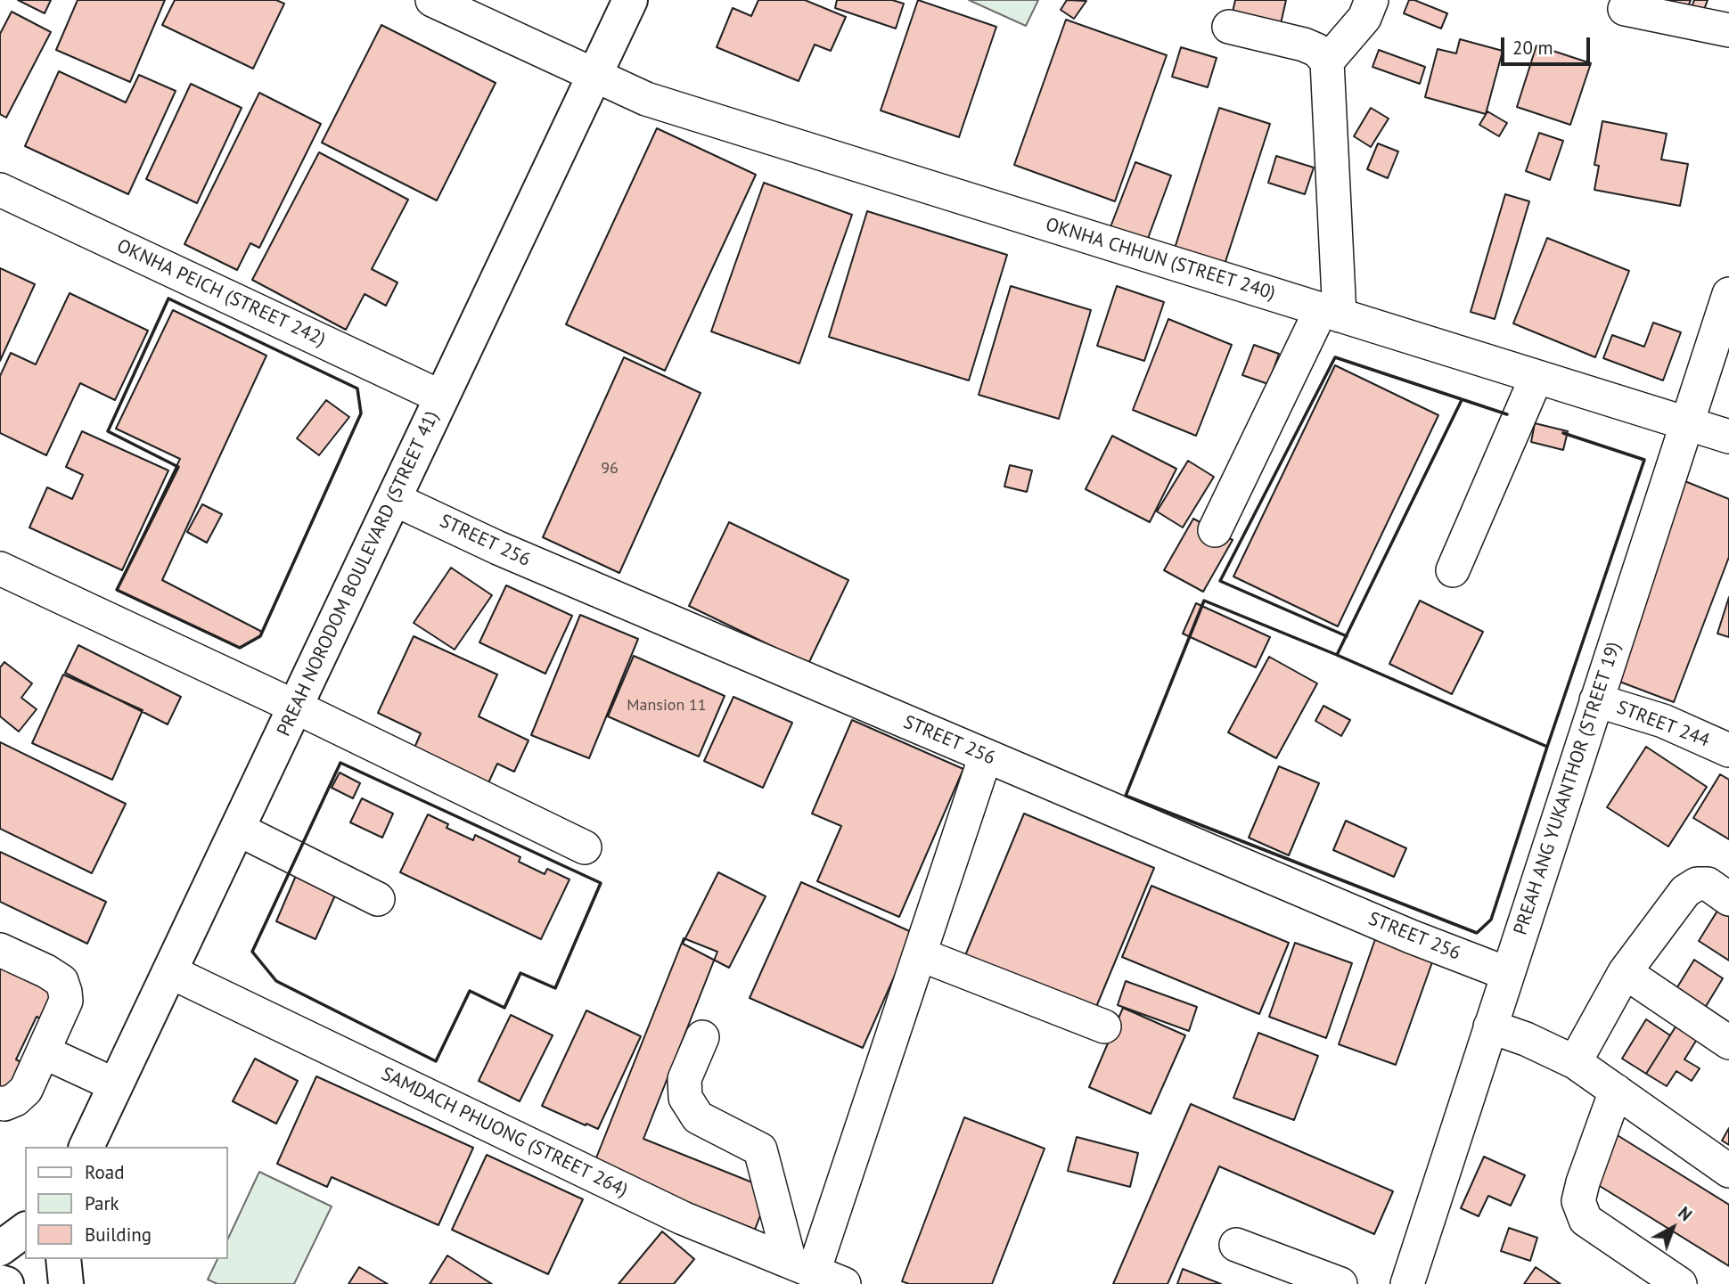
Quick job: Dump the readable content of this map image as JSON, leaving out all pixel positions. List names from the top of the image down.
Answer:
{
  "streets": {
    "main road": ["PREAH NORODOM BOULEVARD (STREET 41)"],
    "street": [
      "OKNHA CHHUN (STREET 240)",
      "OKNHA PEICH (STREET 242)",
      "STREET 256",
      "STREET 244",
      "PREAH ANG YUKANTHOR (STREET 19)",
      "SAMDACH PHUONG (STREET 264)"
    ]
  },
  "crossings": [
    ["OKNHA CHHUN (STREET 240)", "PREAH NORODOM BOULEVARD (STREET 41)"],
    ["OKNHA CHHUN (STREET 240)", "PREAH ANG YUKANTHOR (STREET 19)"],
    ["OKNHA PEICH (STREET 242)", "PREAH NORODOM BOULEVARD (STREET 41)"],
    ["STREET 256", "PREAH NORODOM BOULEVARD (STREET 41)"],
    ["STREET 256", "PREAH ANG YUKANTHOR (STREET 19)"],
    ["PREAH NORODOM BOULEVARD (STREET 41)", "SAMDACH PHUONG (STREET 264)"],
    ["STREET 244", "PREAH ANG YUKANTHOR (STREET 19)"]
  ],
  "house_numbers": ["96", "Mansion 11"],
  "legend": ["Road", "Park", "Building"],
  "scale_bar": "20 m",
  "north": "top right"
}
